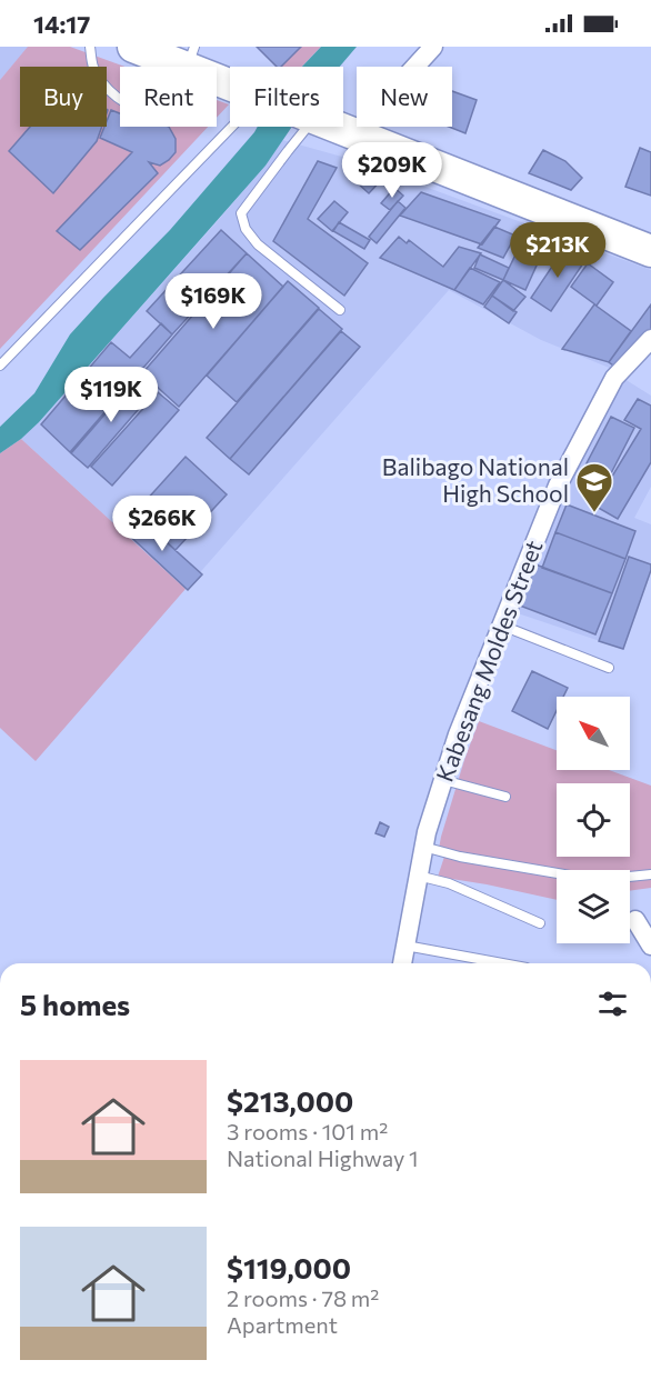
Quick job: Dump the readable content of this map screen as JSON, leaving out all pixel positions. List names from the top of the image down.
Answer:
{
  "streets": {
    "street": ["Kabesang Moldes Street"]
  },
  "places": {
    "school or university": ["Balibago National High School"]
  },
  "north": "top left",
  "page": {
    "status": "14:17",
    "chip": [
      "Buy",
      "Rent",
      "Filters",
      "New"
    ],
    "price": [
      "$209K",
      "$213K",
      "$169K",
      "$119K",
      "$266K"
    ],
    "heading": "5 homes",
    "list": [
      {
        "name": "$213,000",
        "note": "3 rooms · 101 m² · National Highway 1"
      },
      {
        "name": "$119,000",
        "note": "2 rooms · 78 m² · Apartment"
      }
    ]
  }
}
